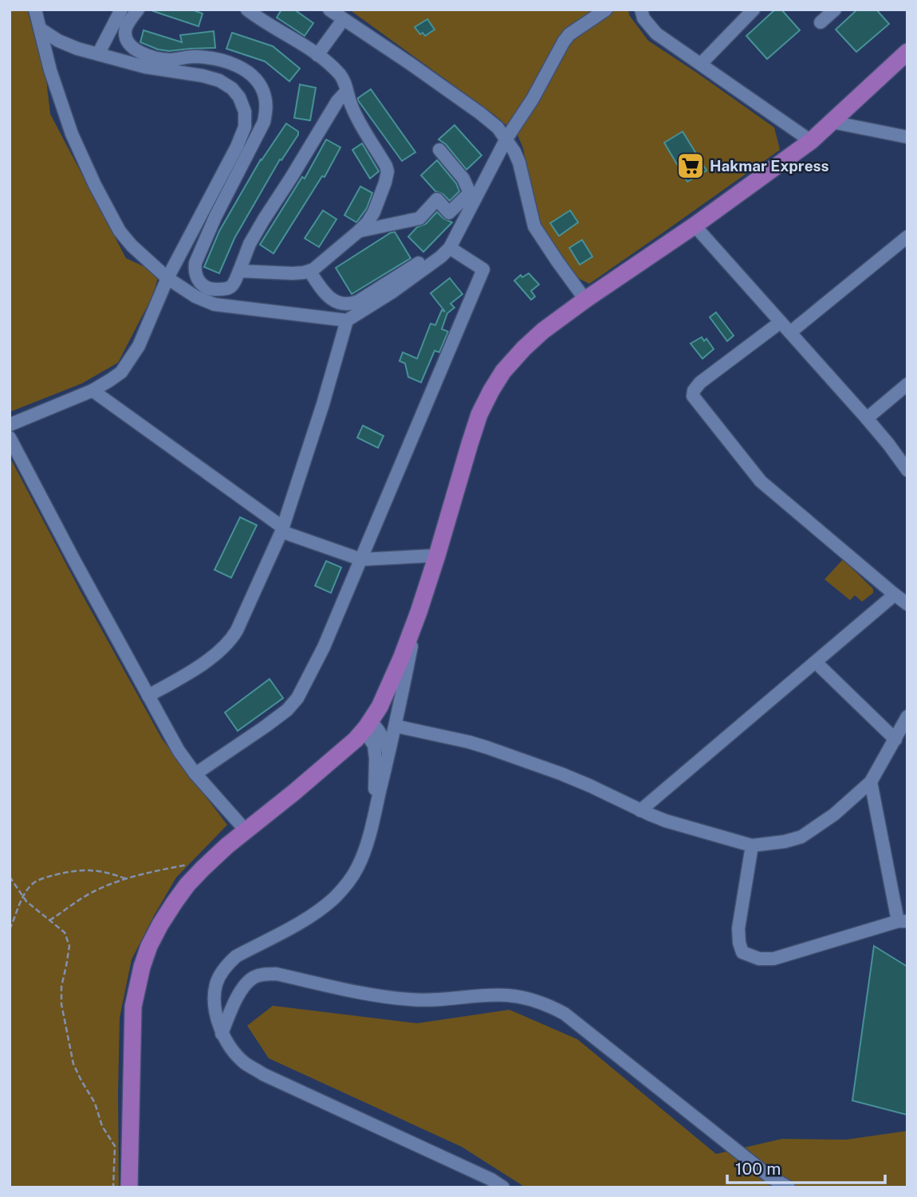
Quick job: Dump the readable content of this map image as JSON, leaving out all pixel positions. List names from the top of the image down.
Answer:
{
  "places": {
    "supermarket": ["Hakmar Express"]
  },
  "scale_bar": "100 m"
}
